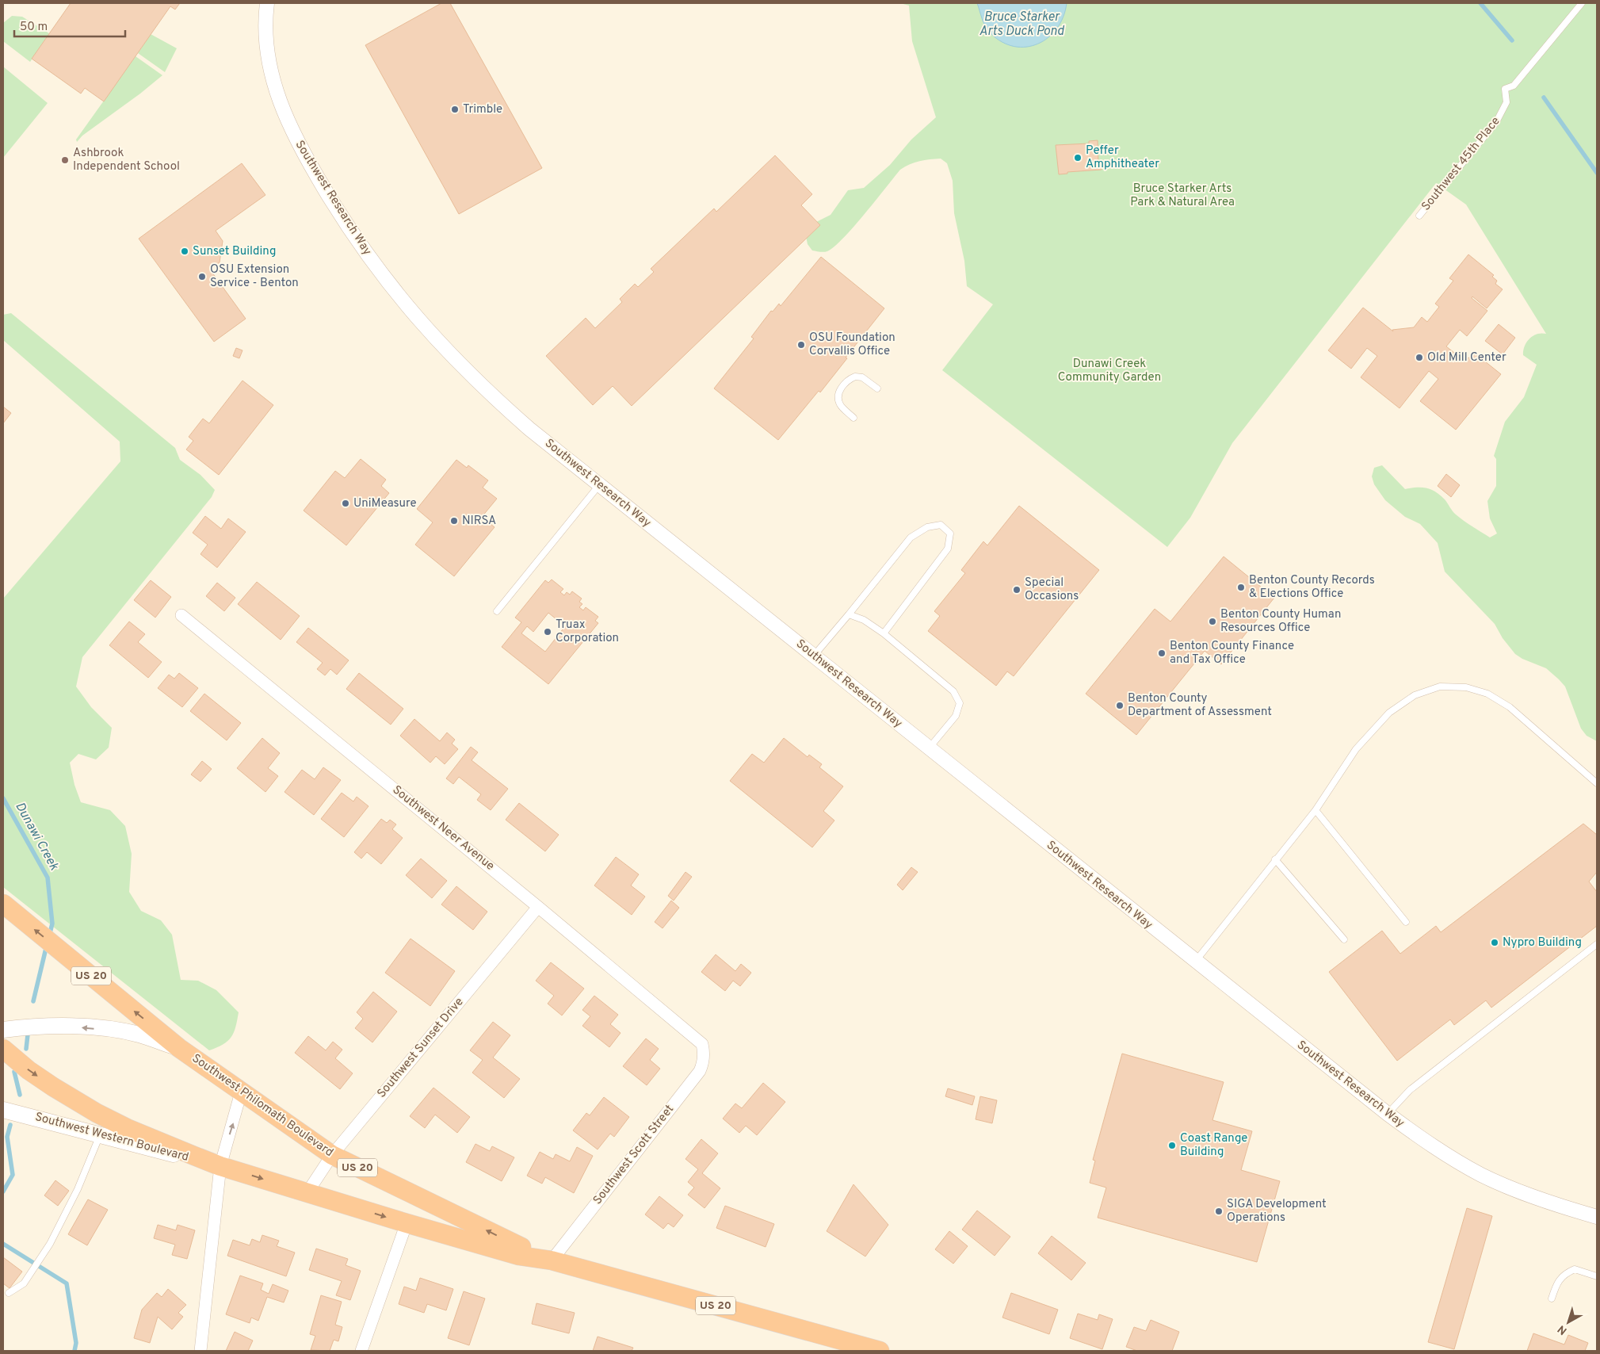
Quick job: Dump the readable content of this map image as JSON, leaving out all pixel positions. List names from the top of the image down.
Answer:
{
  "streets": {
    "highway": ["US 20", "Southwest Philomath Boulevard"],
    "main road": ["Southwest Western Boulevard"],
    "street": [
      "Southwest Research Way",
      "Southwest Neer Avenue",
      "Southwest Sunset Drive",
      "Southwest Scott Street"
    ],
    "lane": ["Southwest 45th Place"]
  },
  "crossings": [
    ["Southwest Neer Avenue", "Southwest Sunset Drive"],
    ["Southwest Neer Avenue", "Southwest Scott Street"],
    ["Southwest Sunset Drive", "Southwest Philomath Boulevard"],
    ["Southwest Philomath Boulevard", "Southwest Western Boulevard"],
    ["Southwest Philomath Boulevard", "Southwest Scott Street"]
  ],
  "water": ["Bruce Starker Arts Duck Pond", "Dunawi Creek"],
  "parks": ["Bruce Starker Arts Park & Natural Area", "Dunawi Creek Community Garden"],
  "places": [
    "Trimble",
    "Peffer Amphitheater",
    "Ashbrook Independent School",
    "Sunset Building",
    "OSU Extension Service - Benton",
    "OSU Foundation Corvallis Office",
    "Old Mill Center",
    "UniMeasure",
    "NIRSA",
    "Benton County Records & Elections Office",
    "Special Occasions",
    "Benton County Human Resources Office",
    "Truax Corporation",
    "Benton County Finance and Tax Office",
    "Benton County Department of Assessment",
    "Nypro Building",
    "Coast Range Building",
    "SIGA Development Operations"
  ],
  "scale_bar": "50 m",
  "north": "bottom left"
}
